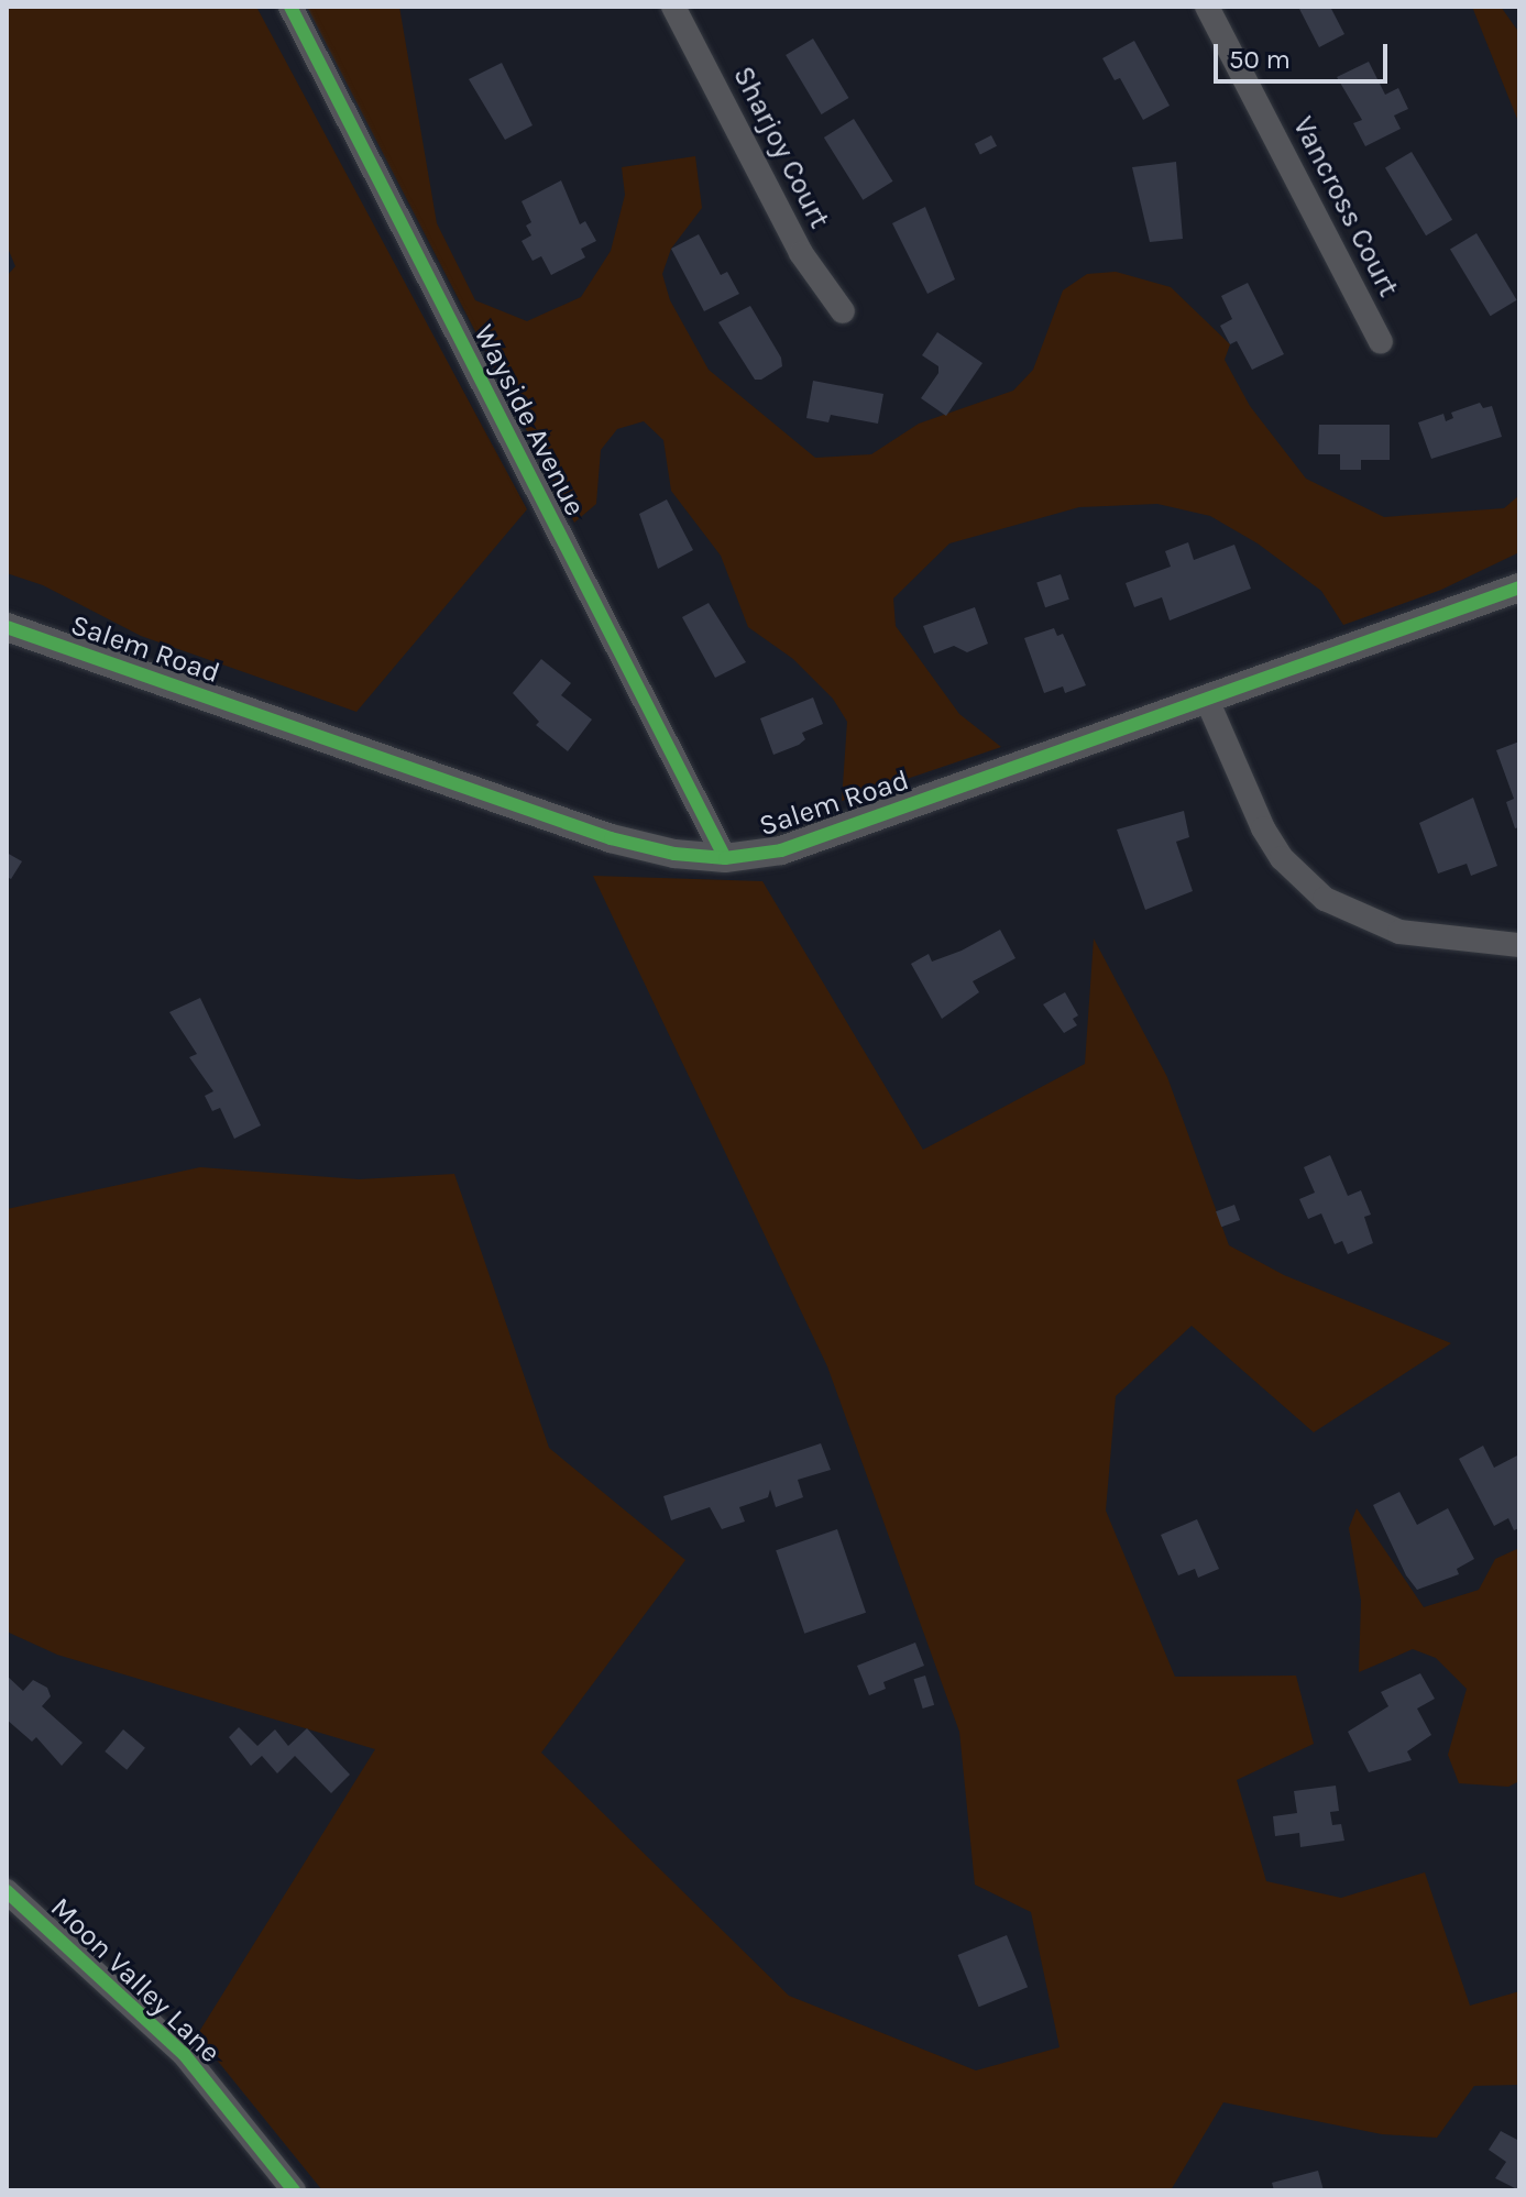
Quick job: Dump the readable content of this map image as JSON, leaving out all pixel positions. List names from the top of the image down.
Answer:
{
  "streets": {
    "street": [
      "Sharjoy Court",
      "Vancross Court",
      "Wayside Avenue",
      "Salem Road",
      "Moon Valley Lane"
    ]
  },
  "crossings": [
    ["Wayside Avenue", "Salem Road"]
  ],
  "scale_bar": "50 m"
}
